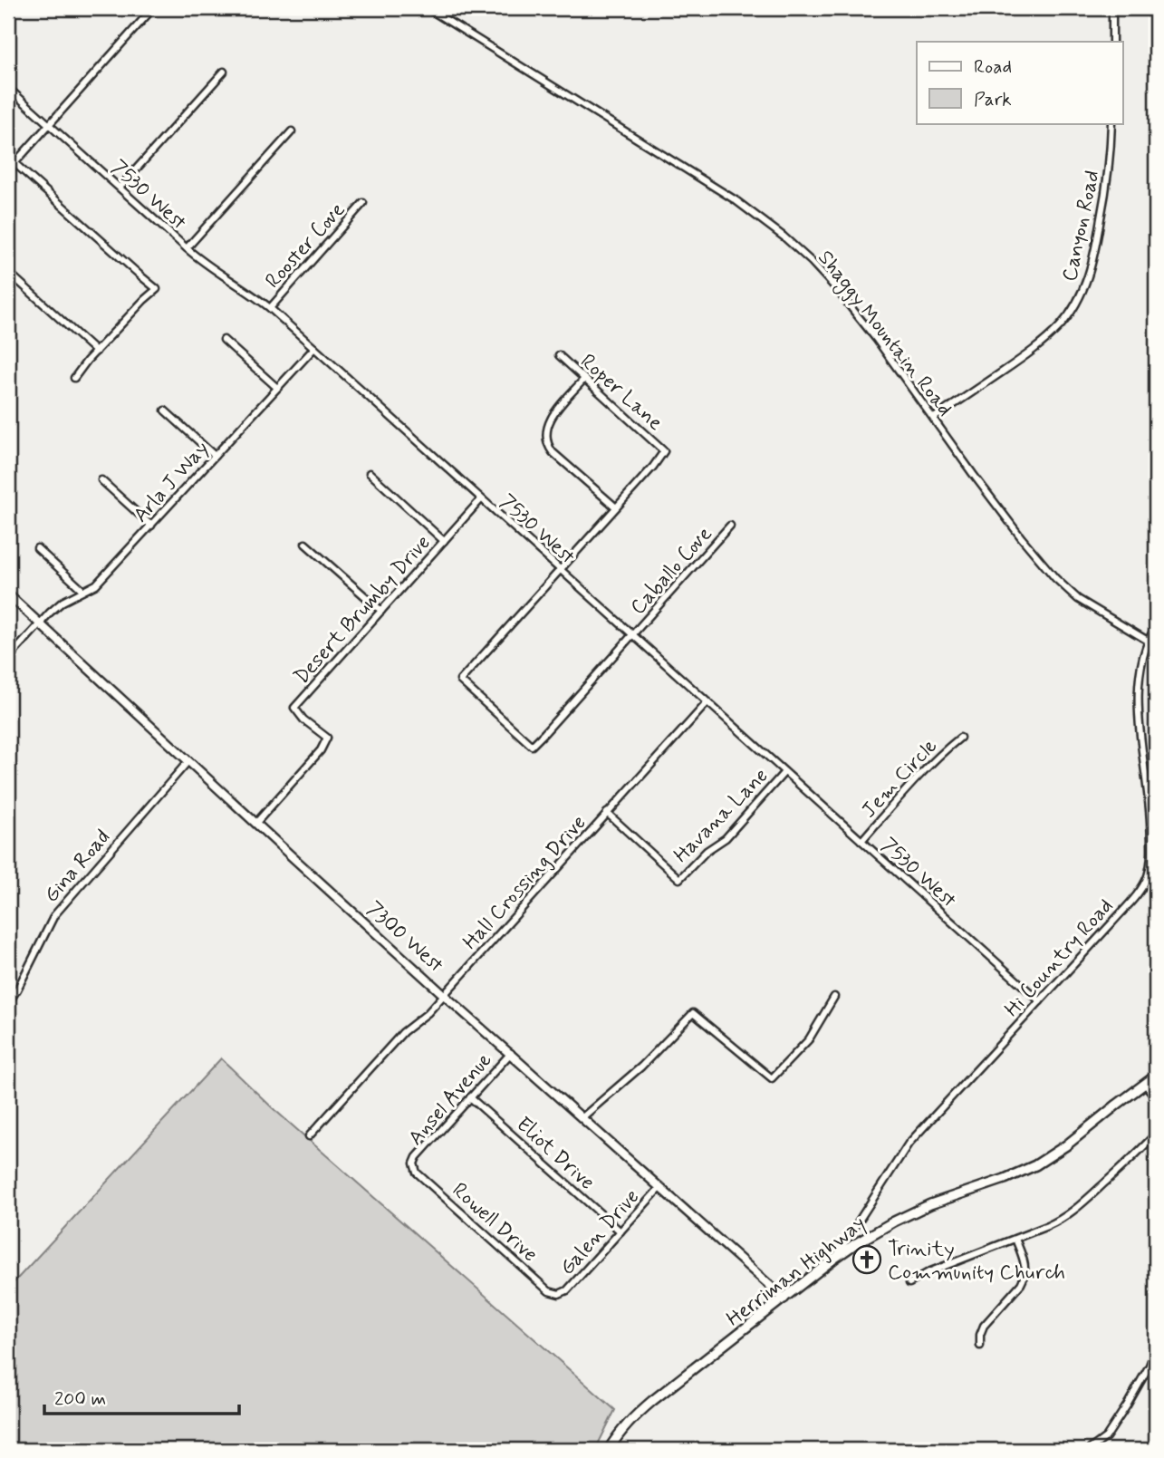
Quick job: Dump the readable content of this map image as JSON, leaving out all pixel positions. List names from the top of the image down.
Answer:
{
  "streets": {
    "main road": ["Herriman Highway"],
    "street": [
      "7530 West",
      "Canyon Road",
      "Rooster Cove",
      "Shaggy Mountain Road",
      "Roper Lane",
      "Arla J Way",
      "Caballo Cove",
      "Desert Brumby Drive",
      "Jem Circle",
      "Havana Lane",
      "Gina Road",
      "Hall Crossing Drive",
      "7300 West",
      "Hi Country Road",
      "Ansel Avenue",
      "Eliot Drive",
      "Rowell Drive",
      "Galen Drive"
    ]
  },
  "crossings": [
    ["7530 West", "Rooster Cove"],
    ["7530 West", "Arla J Way"],
    ["7530 West", "Caballo Cove"],
    ["7530 West", "Desert Brumby Drive"],
    ["7530 West", "Jem Circle"],
    ["7530 West", "Havana Lane"],
    ["7530 West", "Hall Crossing Drive"],
    ["7530 West", "Hi Country Road"],
    ["Canyon Road", "Shaggy Mountain Road"],
    ["Shaggy Mountain Road", "Hi Country Road"],
    ["Arla J Way", "7300 West"],
    ["Desert Brumby Drive", "7300 West"],
    ["Havana Lane", "Hall Crossing Drive"],
    ["Gina Road", "7300 West"],
    ["Hall Crossing Drive", "7300 West"],
    ["7300 West", "Ansel Avenue"],
    ["7300 West", "Galen Drive"],
    ["7300 West", "Herriman Highway"],
    ["Hi Country Road", "Herriman Highway"],
    ["Ansel Avenue", "Eliot Drive"],
    ["Ansel Avenue", "Rowell Drive"],
    ["Eliot Drive", "Galen Drive"],
    ["Rowell Drive", "Galen Drive"]
  ],
  "places": {
    "church": ["Trinity Community Church"]
  },
  "legend": ["Road", "Park"],
  "scale_bar": "200 m"
}
